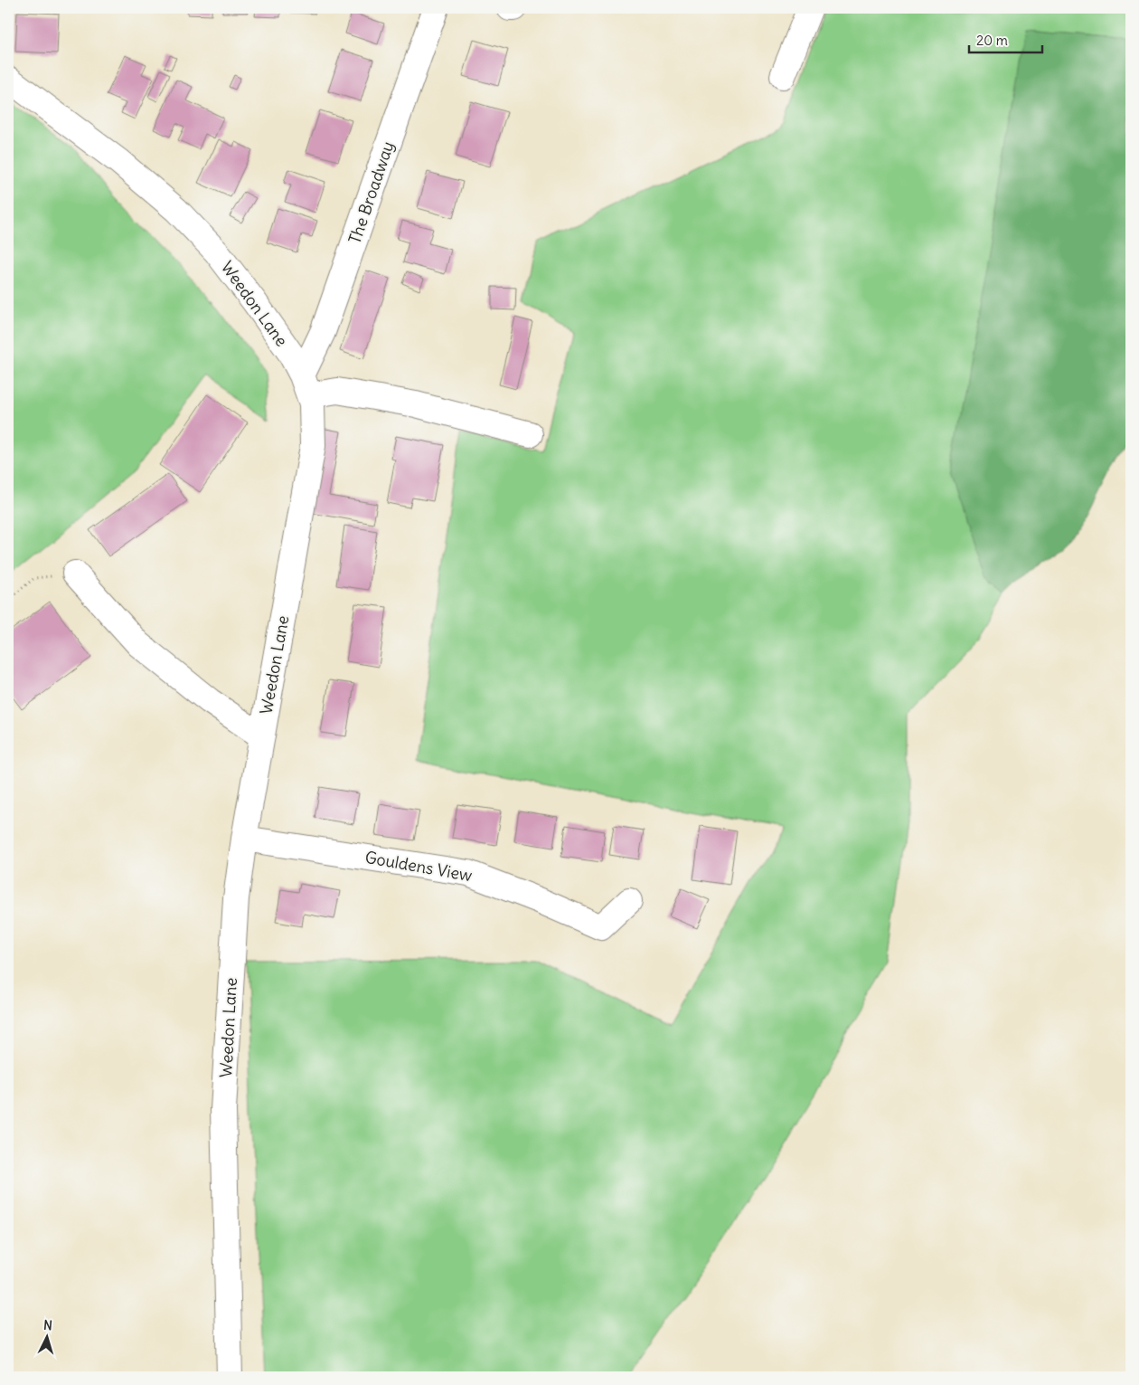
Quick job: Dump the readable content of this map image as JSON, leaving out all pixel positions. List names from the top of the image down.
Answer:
{
  "streets": {
    "street": ["The Broadway", "Weedon Lane", "Gouldens View"]
  },
  "crossings": [
    ["The Broadway", "Weedon Lane"],
    ["Weedon Lane", "Gouldens View"]
  ],
  "scale_bar": "20 m",
  "north": "top"
}
